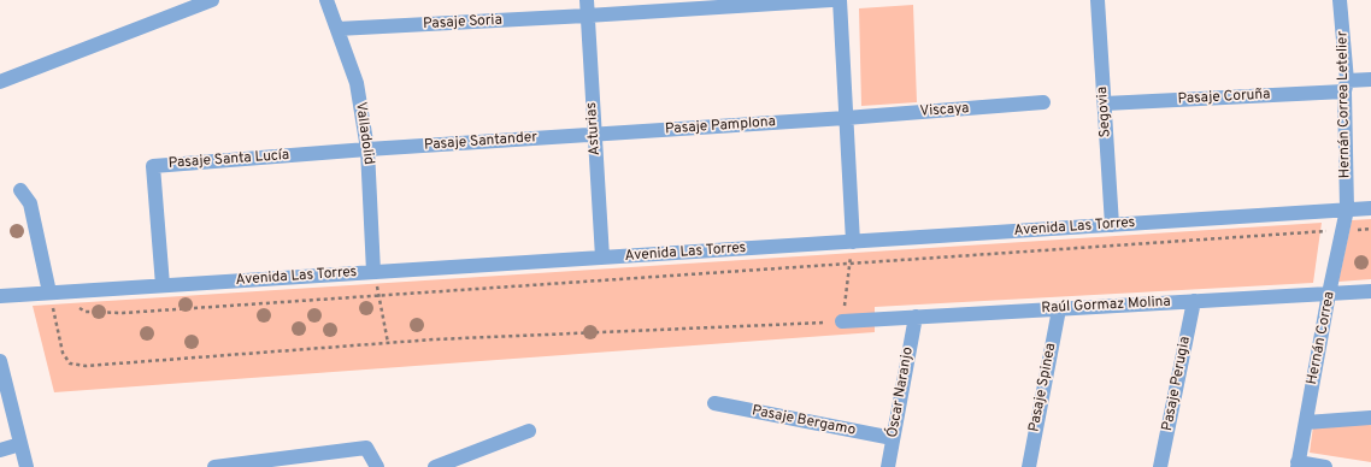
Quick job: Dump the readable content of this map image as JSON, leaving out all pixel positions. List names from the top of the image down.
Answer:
{
  "streets": {
    "street": [
      "Pasaje Soria",
      "Pasaje Coruña",
      "Hernán Correa Letelier",
      "Viscaya",
      "Segovia",
      "Pasaje Pamplona",
      "Asturias",
      "Valladolid",
      "Pasaje Santander",
      "Pasaje Santa Lucía",
      "Avenida Las Torres",
      "Raúl Gormaz Molina",
      "Hernán Correa",
      "Pasaje Perugia",
      "Pasaje Spinea",
      "Óscar Naranjo",
      "Pasaje Bergamo"
    ]
  },
  "crossings": [
    ["Pasaje Soria", "Asturias"],
    ["Pasaje Soria", "Valladolid"],
    ["Pasaje Coruña", "Hernán Correa Letelier"],
    ["Pasaje Coruña", "Segovia"],
    ["Hernán Correa Letelier", "Avenida Las Torres"],
    ["Hernán Correa Letelier", "Hernán Correa"],
    ["Viscaya", "Pasaje Pamplona"],
    ["Segovia", "Avenida Las Torres"],
    ["Pasaje Pamplona", "Asturias"],
    ["Pasaje Pamplona", "Pasaje Santander"],
    ["Asturias", "Pasaje Santander"],
    ["Asturias", "Avenida Las Torres"],
    ["Valladolid", "Pasaje Santander"],
    ["Valladolid", "Pasaje Santa Lucía"],
    ["Valladolid", "Avenida Las Torres"],
    ["Pasaje Santander", "Pasaje Santa Lucía"],
    ["Pasaje Santa Lucía", "Avenida Las Torres"],
    ["Avenida Las Torres", "Hernán Correa"],
    ["Raúl Gormaz Molina", "Hernán Correa"],
    ["Raúl Gormaz Molina", "Pasaje Perugia"],
    ["Raúl Gormaz Molina", "Pasaje Spinea"],
    ["Raúl Gormaz Molina", "Óscar Naranjo"],
    ["Óscar Naranjo", "Pasaje Bergamo"]
  ]
}
